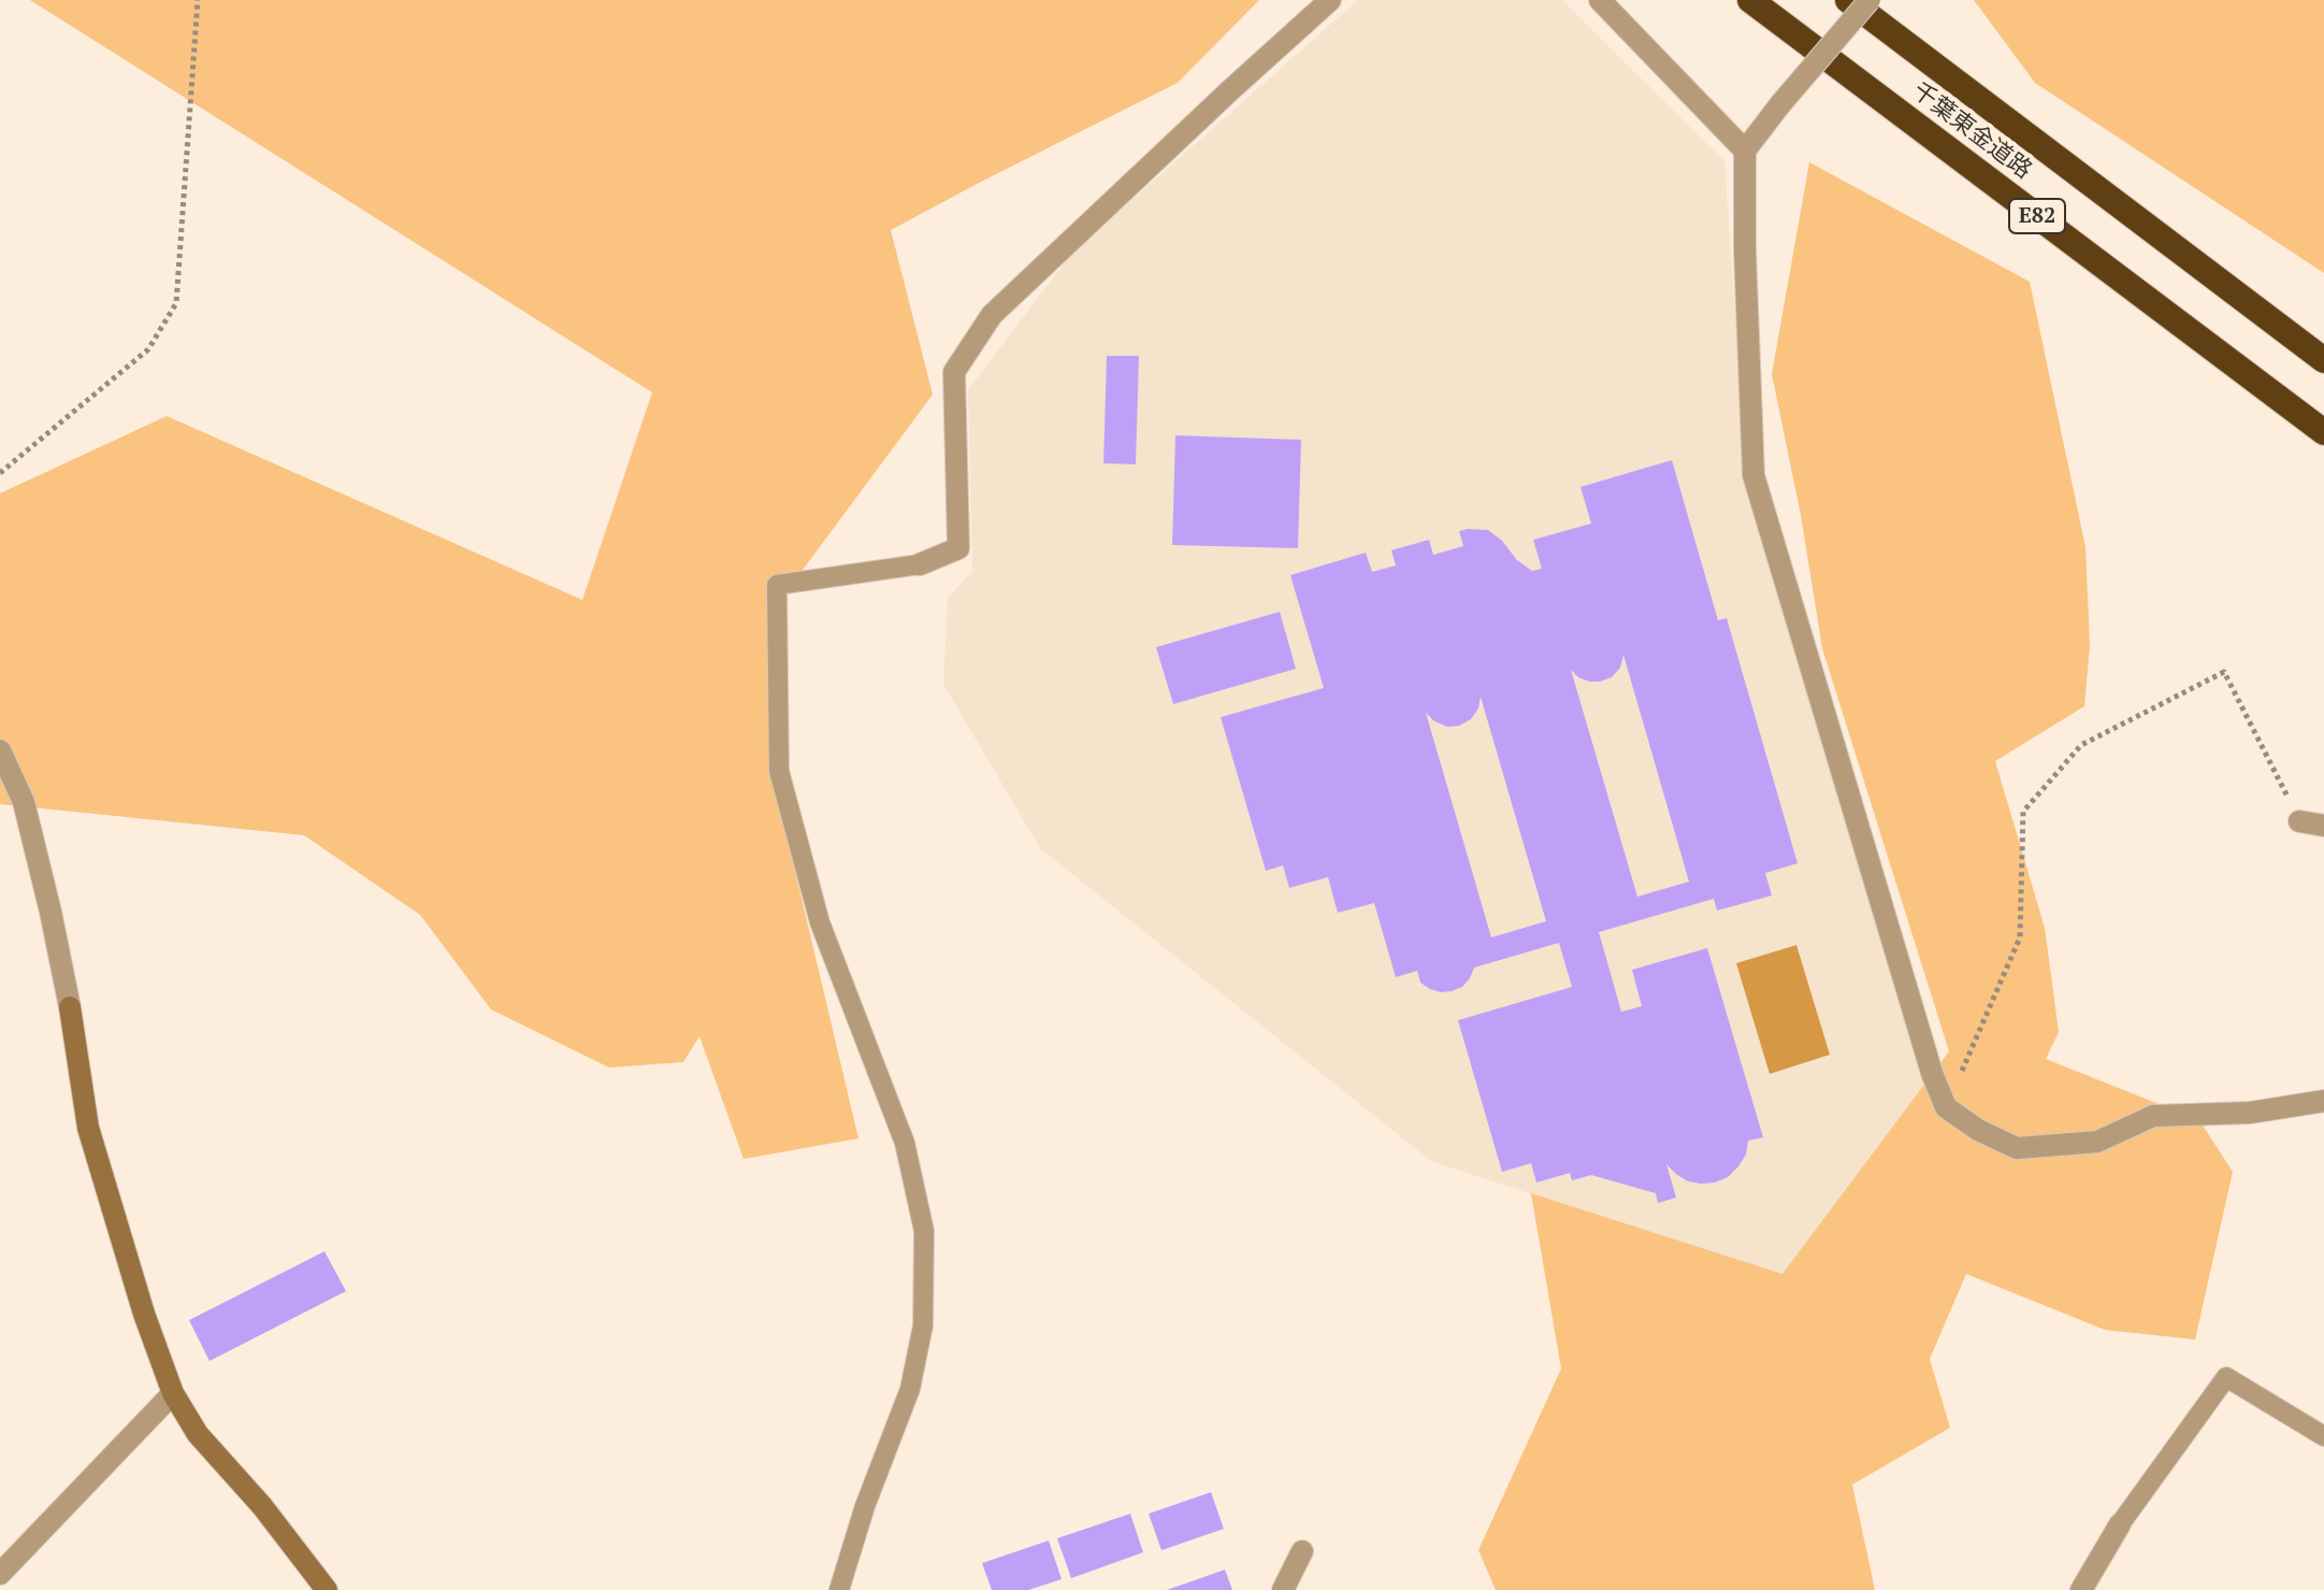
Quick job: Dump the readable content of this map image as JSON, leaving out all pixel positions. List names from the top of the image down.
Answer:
{
  "streets": {
    "highway": ["千葉東金道路", "E82"]
  }
}
